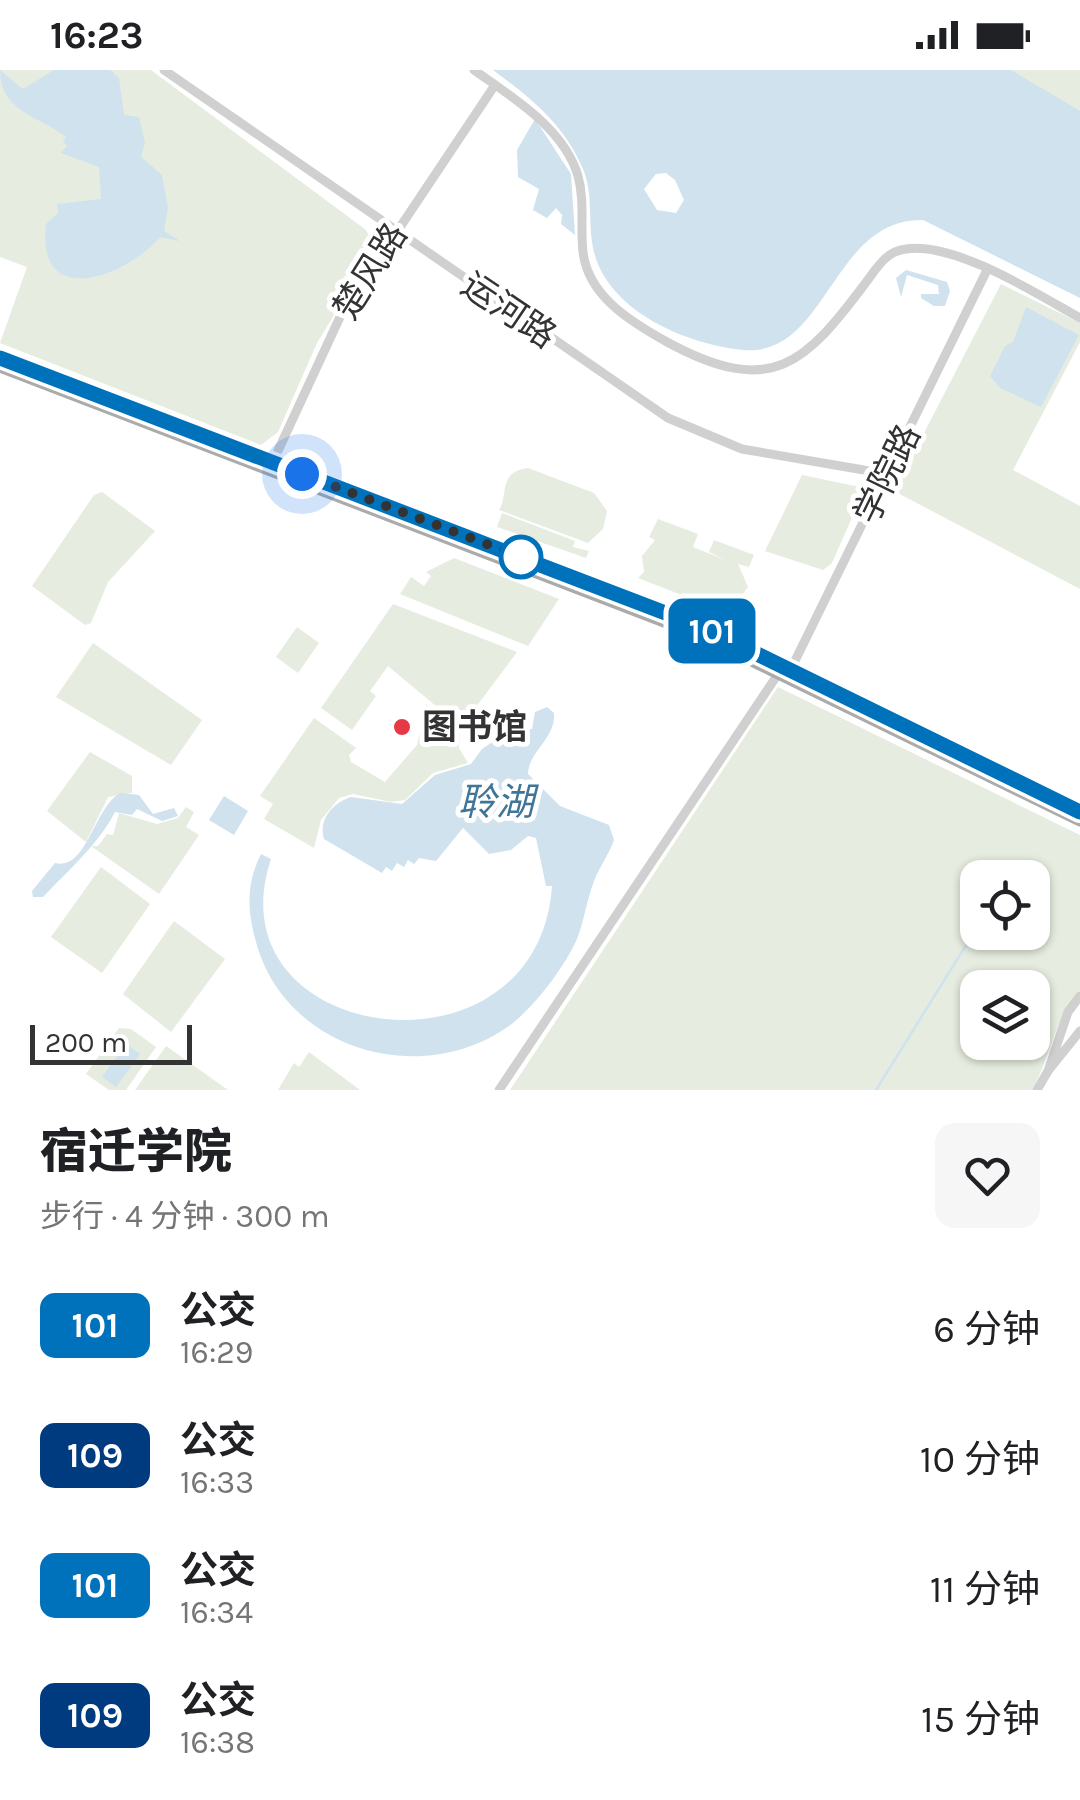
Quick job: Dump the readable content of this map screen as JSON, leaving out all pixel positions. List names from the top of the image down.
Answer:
{
  "streets": {
    "street": ["楚风路", "运河路", "学院路"]
  },
  "crossings": [
    ["楚风路", "运河路"],
    ["运河路", "学院路"]
  ],
  "water": ["聆湖"],
  "places": ["图书馆"],
  "lines": ["bus line 101"],
  "scale_bar": "200 m",
  "page": {
    "status": "16:23",
    "on_map": "101",
    "scale": "200 m",
    "heading": ["宿迁学院", "步行 · 4 分钟 · 300 m"],
    "list": [
      {
        "mark": "101",
        "name": "公交",
        "note": "16:29",
        "value": "6 分钟"
      },
      {
        "mark": "109",
        "name": "公交",
        "note": "16:33",
        "value": "10 分钟"
      },
      {
        "mark": "101",
        "name": "公交",
        "note": "16:34",
        "value": "11 分钟"
      },
      {
        "mark": "109",
        "name": "公交",
        "note": "16:38",
        "value": "15 分钟"
      }
    ]
  }
}
